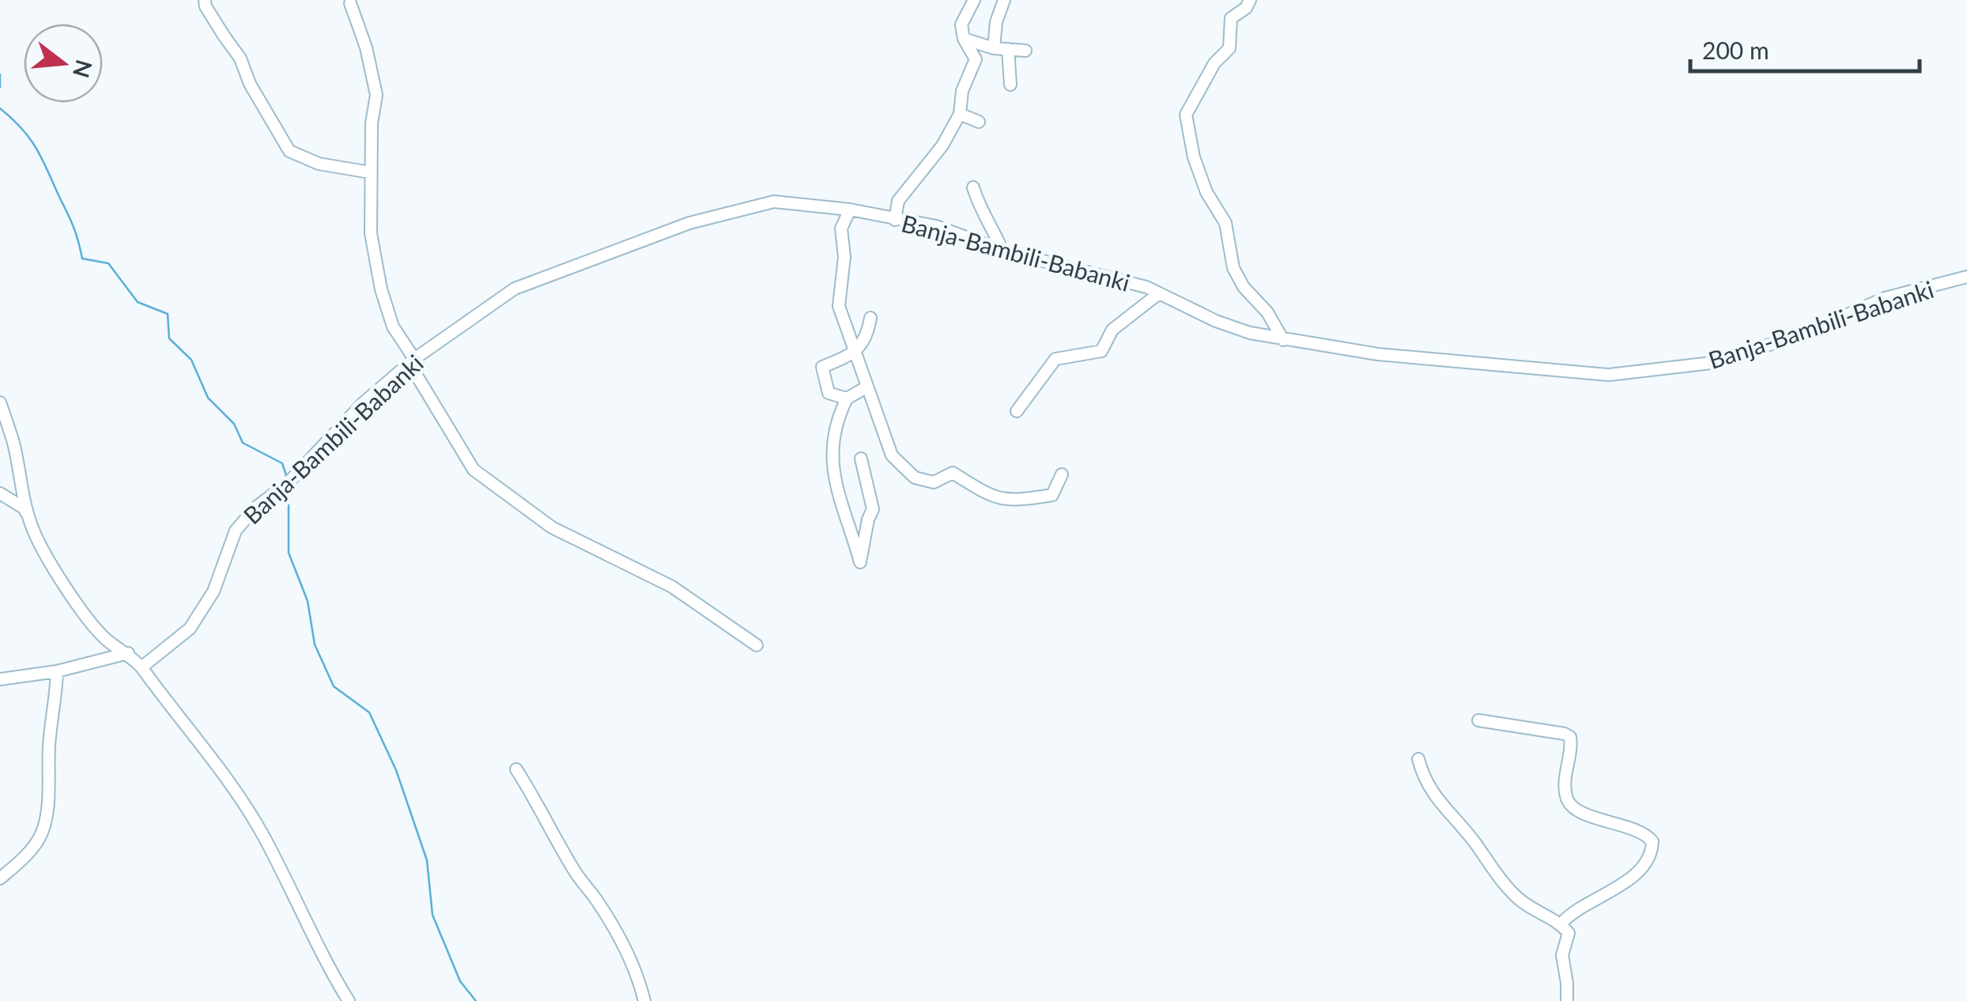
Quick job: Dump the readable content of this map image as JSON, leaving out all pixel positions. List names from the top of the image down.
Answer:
{
  "streets": {
    "street": ["Banja-Bambili-Babanki"]
  },
  "scale_bar": "200 m",
  "north": "right"
}
